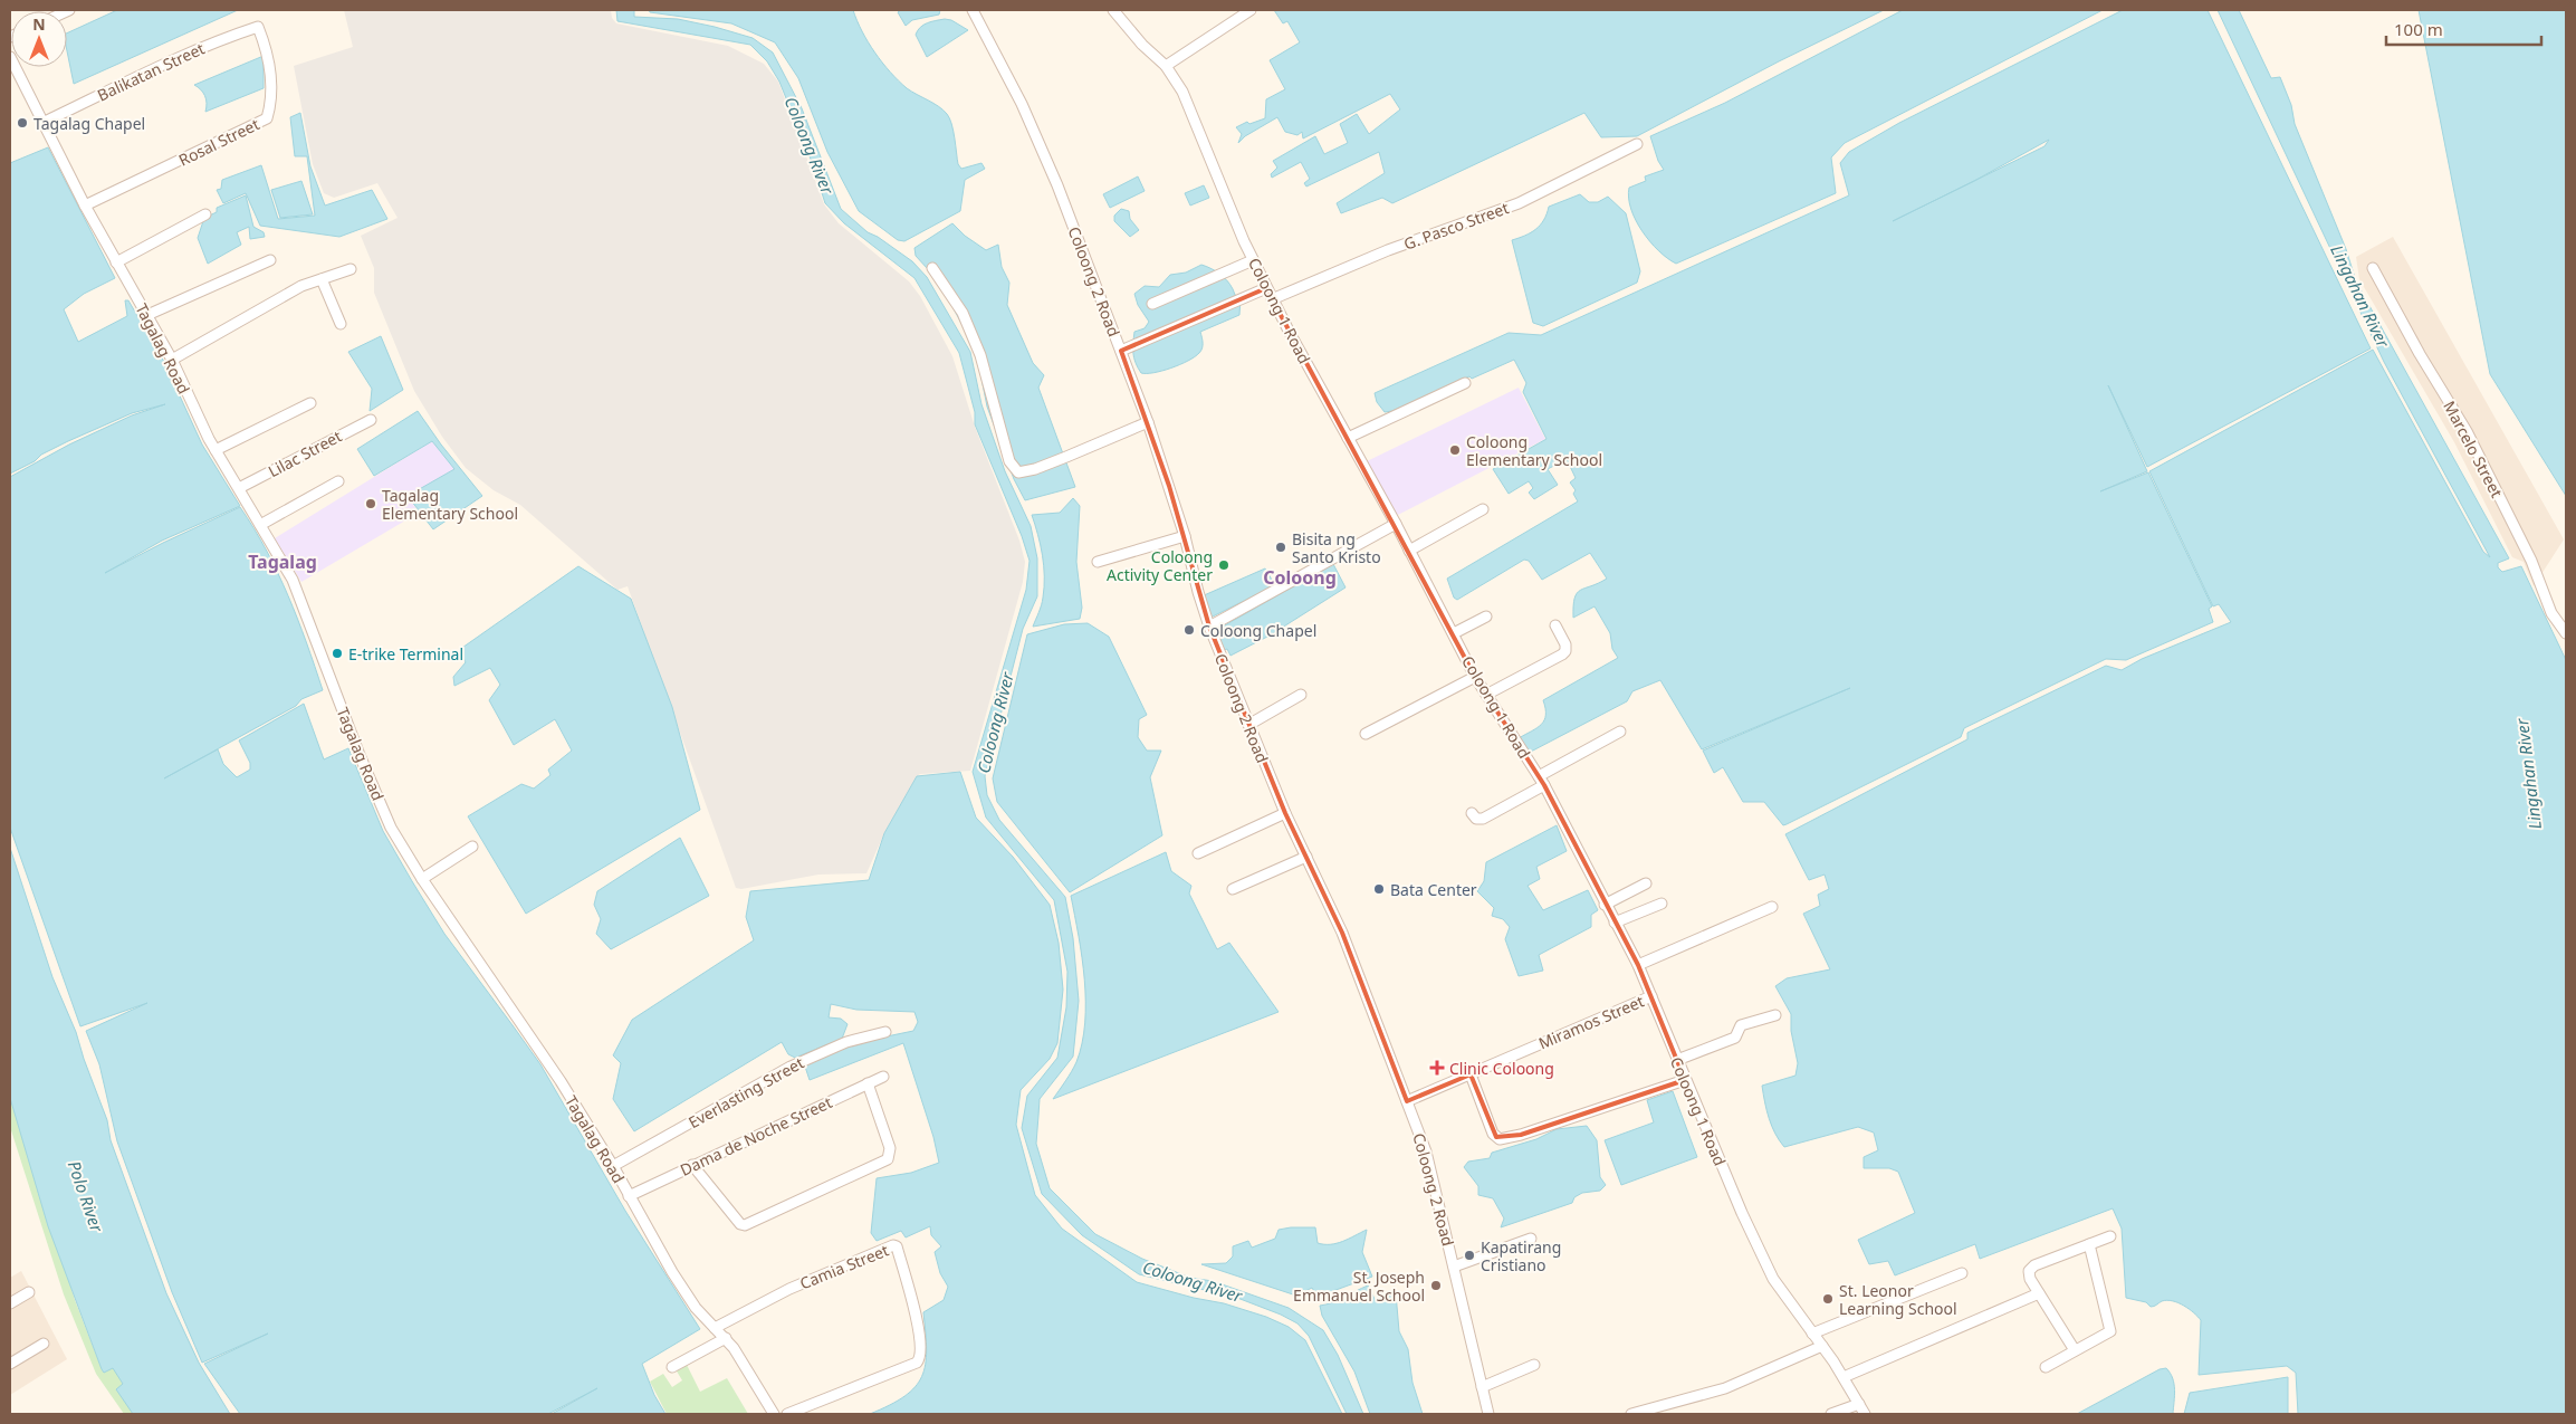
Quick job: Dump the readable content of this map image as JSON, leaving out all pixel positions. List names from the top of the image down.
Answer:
{
  "streets": {
    "street": [
      "Balikatan Street",
      "Rosal Street",
      "G. Pasco Street",
      "Coloong 2 Road",
      "Coloong 1 Road",
      "Tagalag Road",
      "Marcelo Street",
      "Lilac Street",
      "Miramos Street",
      "Everlasting Street",
      "Dama de Noche Street",
      "Camia Street"
    ]
  },
  "crossings": [
    ["Balikatan Street", "Rosal Street"],
    ["Balikatan Street", "Tagalag Road"],
    ["Rosal Street", "Tagalag Road"],
    ["G. Pasco Street", "Coloong 1 Road"],
    ["Coloong 2 Road", "Miramos Street"],
    ["Coloong 1 Road", "Miramos Street"],
    ["Tagalag Road", "Lilac Street"],
    ["Tagalag Road", "Everlasting Street"],
    ["Tagalag Road", "Dama de Noche Street"],
    ["Tagalag Road", "Camia Street"]
  ],
  "districts": ["Tagalag", "Coloong"],
  "water": ["Coloong River", "Lingahan River", "Polo River"],
  "places": {
    "other": [
      "Tagalag Chapel",
      "Coloong Elementary School",
      "Tagalag Elementary School",
      "Bisita ng Santo Kristo",
      "Coloong Activity Center",
      "Coloong Chapel",
      "E-trike Terminal",
      "Bata Center",
      "Kapatirang Cristiano",
      "St. Joseph Emmanuel School",
      "St. Leonor Learning School"
    ],
    "health": ["Clinic Coloong"]
  },
  "scale_bar": "100 m",
  "north": "top"
}
